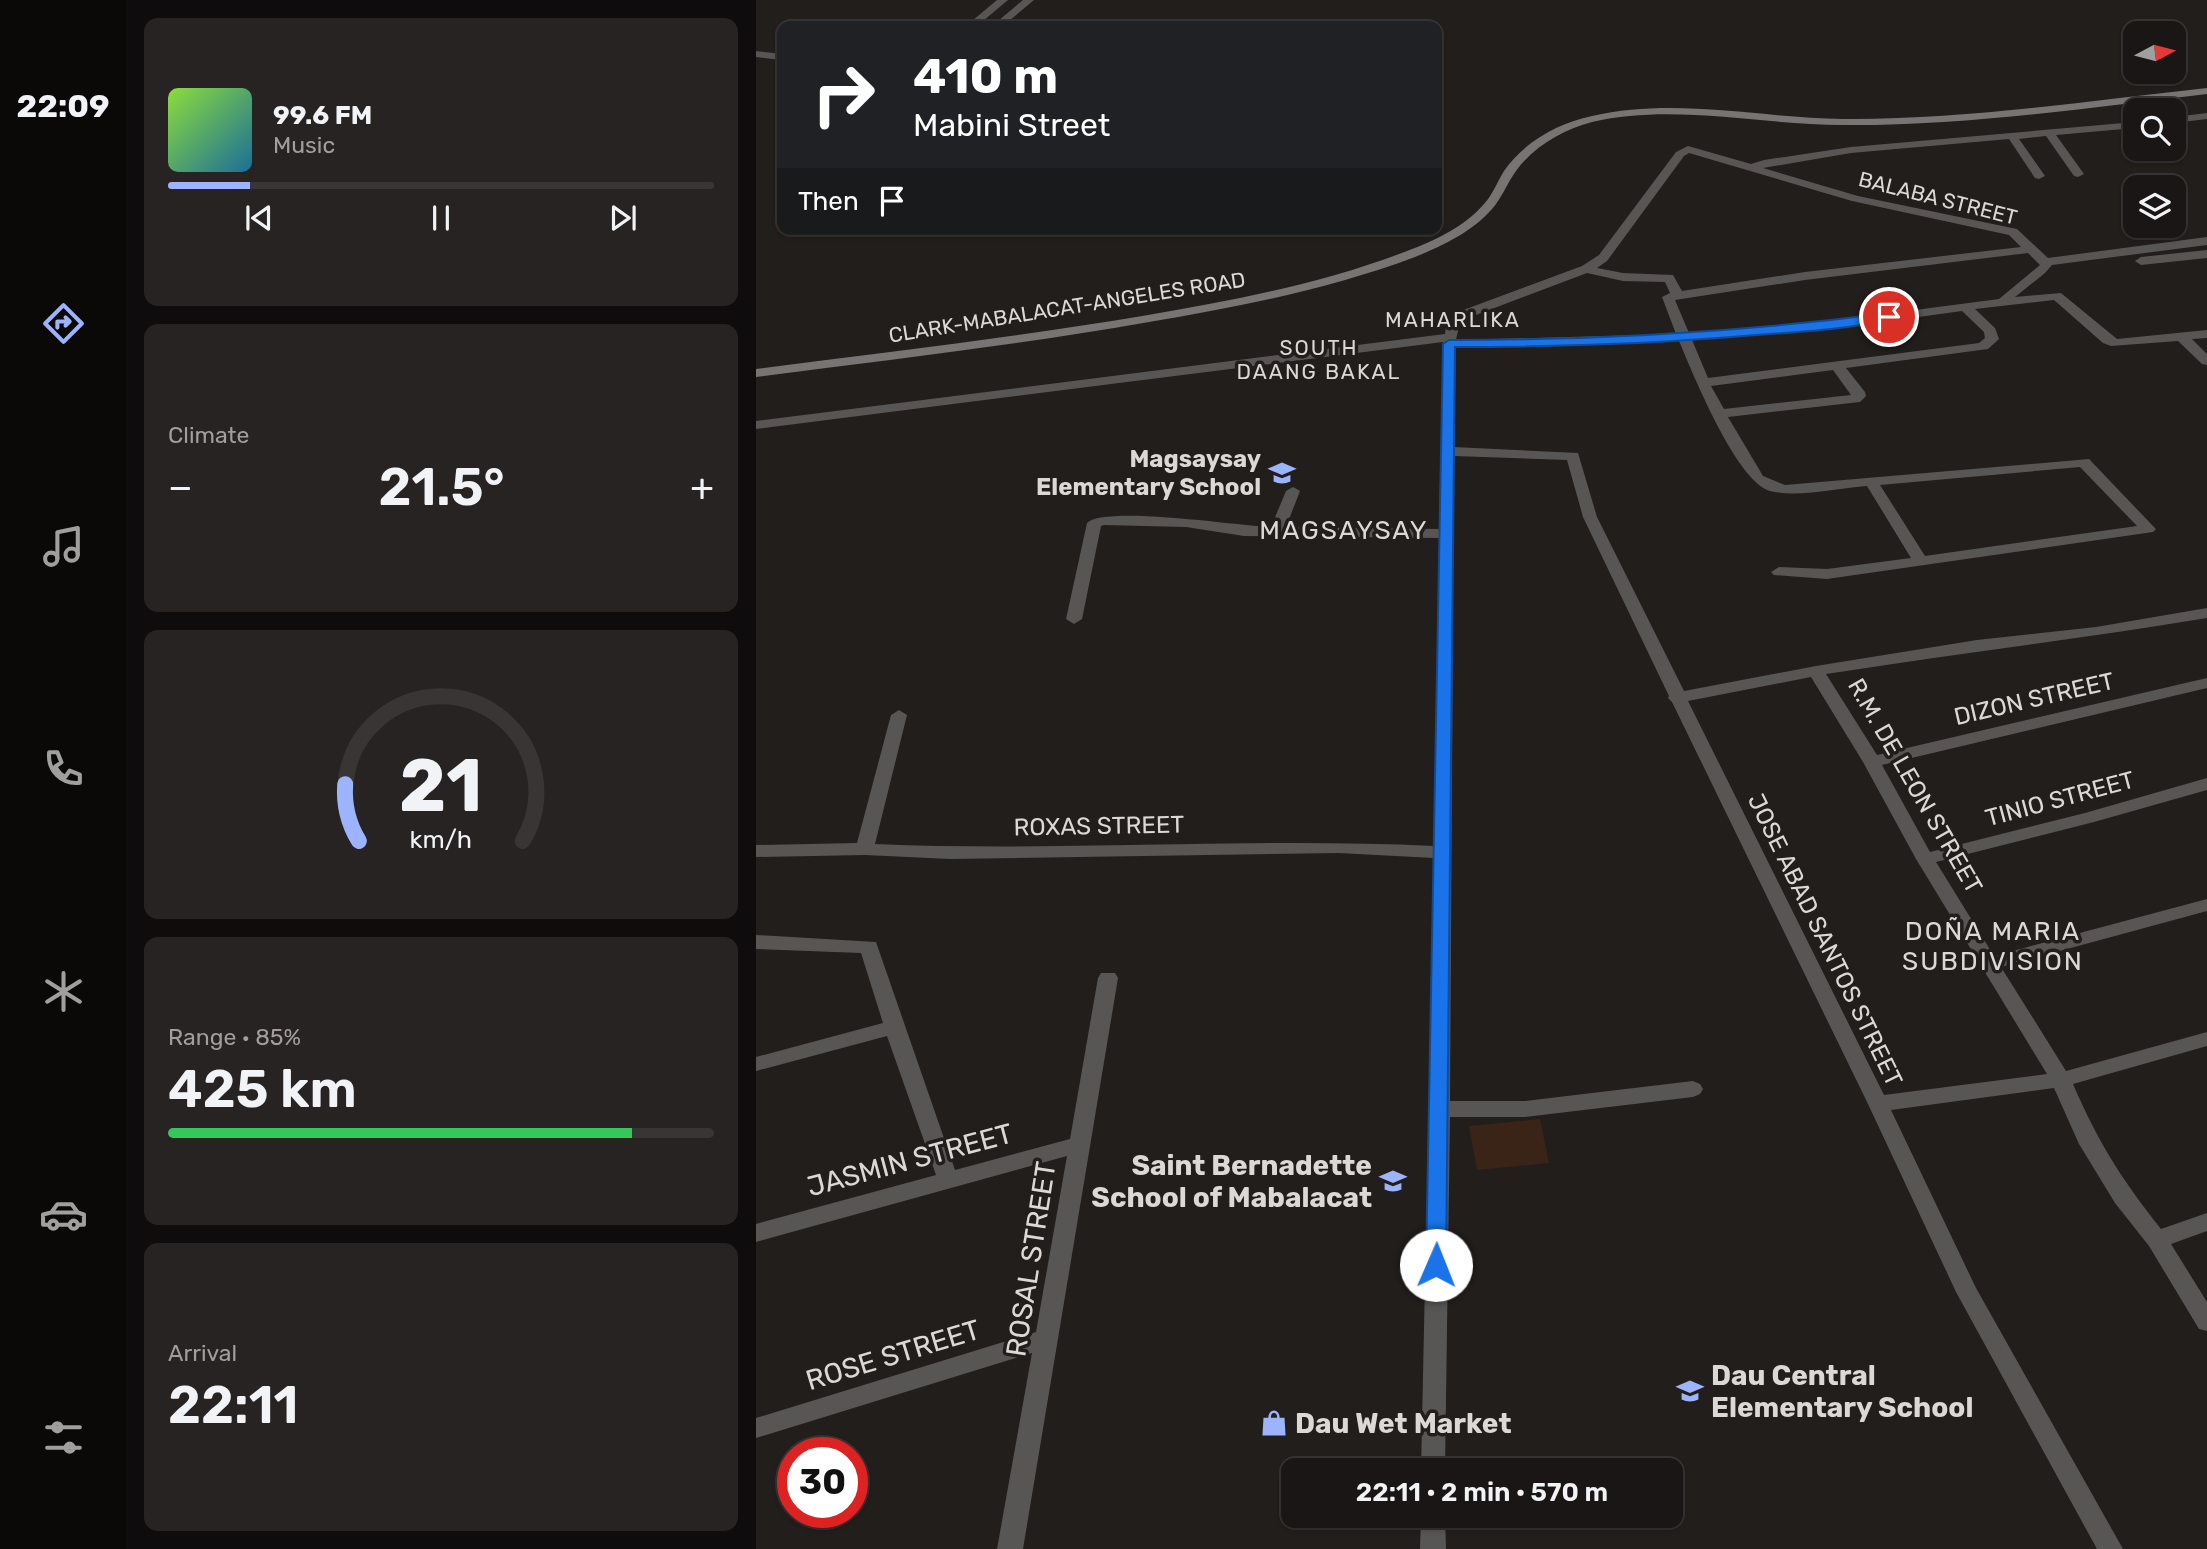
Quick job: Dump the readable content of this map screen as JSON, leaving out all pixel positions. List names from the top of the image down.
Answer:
{
  "streets": {
    "main road": ["CLARK-MABALACAT-ANGELES ROAD"],
    "street": [
      "BALABA STREET",
      "DIZON STREET",
      "R.M. DE LEON STREET",
      "TINIO STREET",
      "ROXAS STREET",
      "JOSE ABAD SANTOS STREET",
      "JASMIN STREET",
      "ROSAL STREET",
      "ROSE STREET"
    ]
  },
  "crossings": [
    ["DIZON STREET", "R.M. DE LEON STREET"],
    ["R.M. DE LEON STREET", "TINIO STREET"],
    ["JASMIN STREET", "ROSAL STREET"],
    ["ROSAL STREET", "ROSE STREET"]
  ],
  "districts": [
    "MAHARLIKA",
    "SOUTH DAANG BAKAL",
    "MAGSAYSAY",
    "DOÑA MARIA SUBDIVISION"
  ],
  "places": {
    "school or university": ["Magsaysay Elementary School", "Saint Bernadette School of Mabalacat", "Dau Central Elementary School"],
    "shop": ["Dau Wet Market"]
  },
  "north": "right",
  "page": {
    "tabs": "22:09",
    "turn": ["410 m", "Mabini Street"],
    "song": ["99.6 FM", "Music"],
    "then": "Then",
    "tile": [
      "Climate",
      ["Range · 85%", "425 km"],
      ["Arrival", "22:11"]
    ],
    "heat": ["−", "21.5°", "+"],
    "limit": "30",
    "trip": "22:11 · 2 min · 570 m",
    "gauge": ["21", "km/h"]
  }
}
